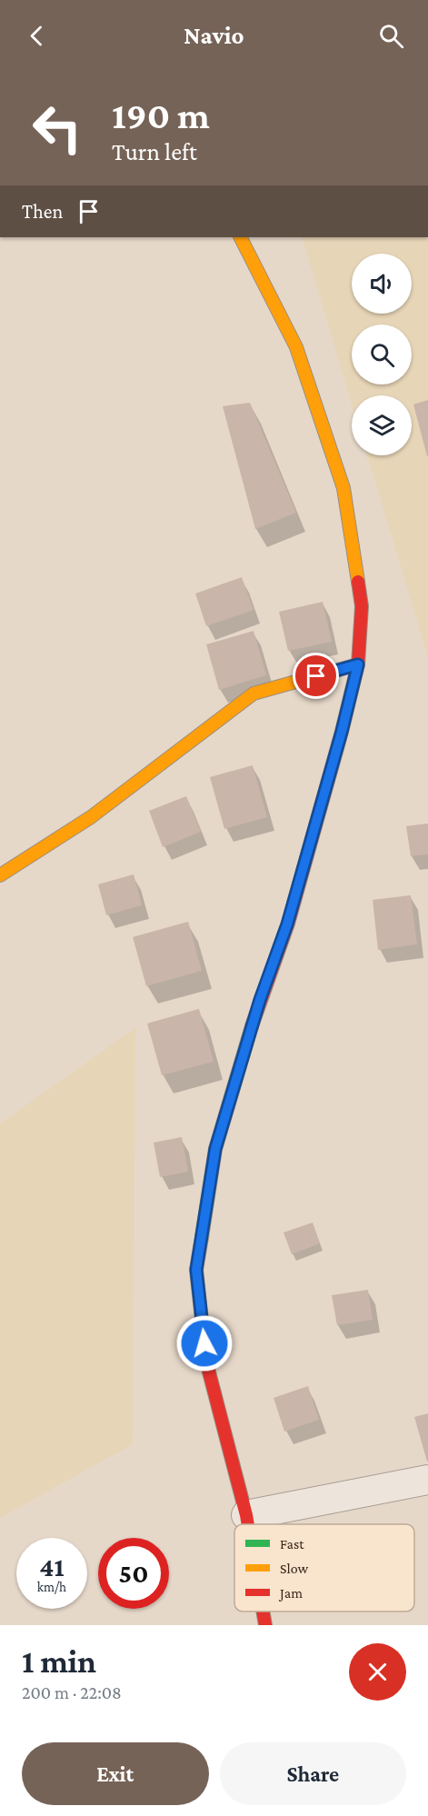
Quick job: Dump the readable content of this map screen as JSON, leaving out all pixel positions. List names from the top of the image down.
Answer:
{
  "legend": ["Fast", "Slow", "Jam"],
  "page": {
    "header": "Navio",
    "turn": ["190 m", "Turn left"],
    "then": "Then",
    "speed": "41 km/h",
    "limit": "50",
    "heading": ["1 min", "200 m · 22:08"],
    "buttons": ["Exit", "Share"]
  }
}
